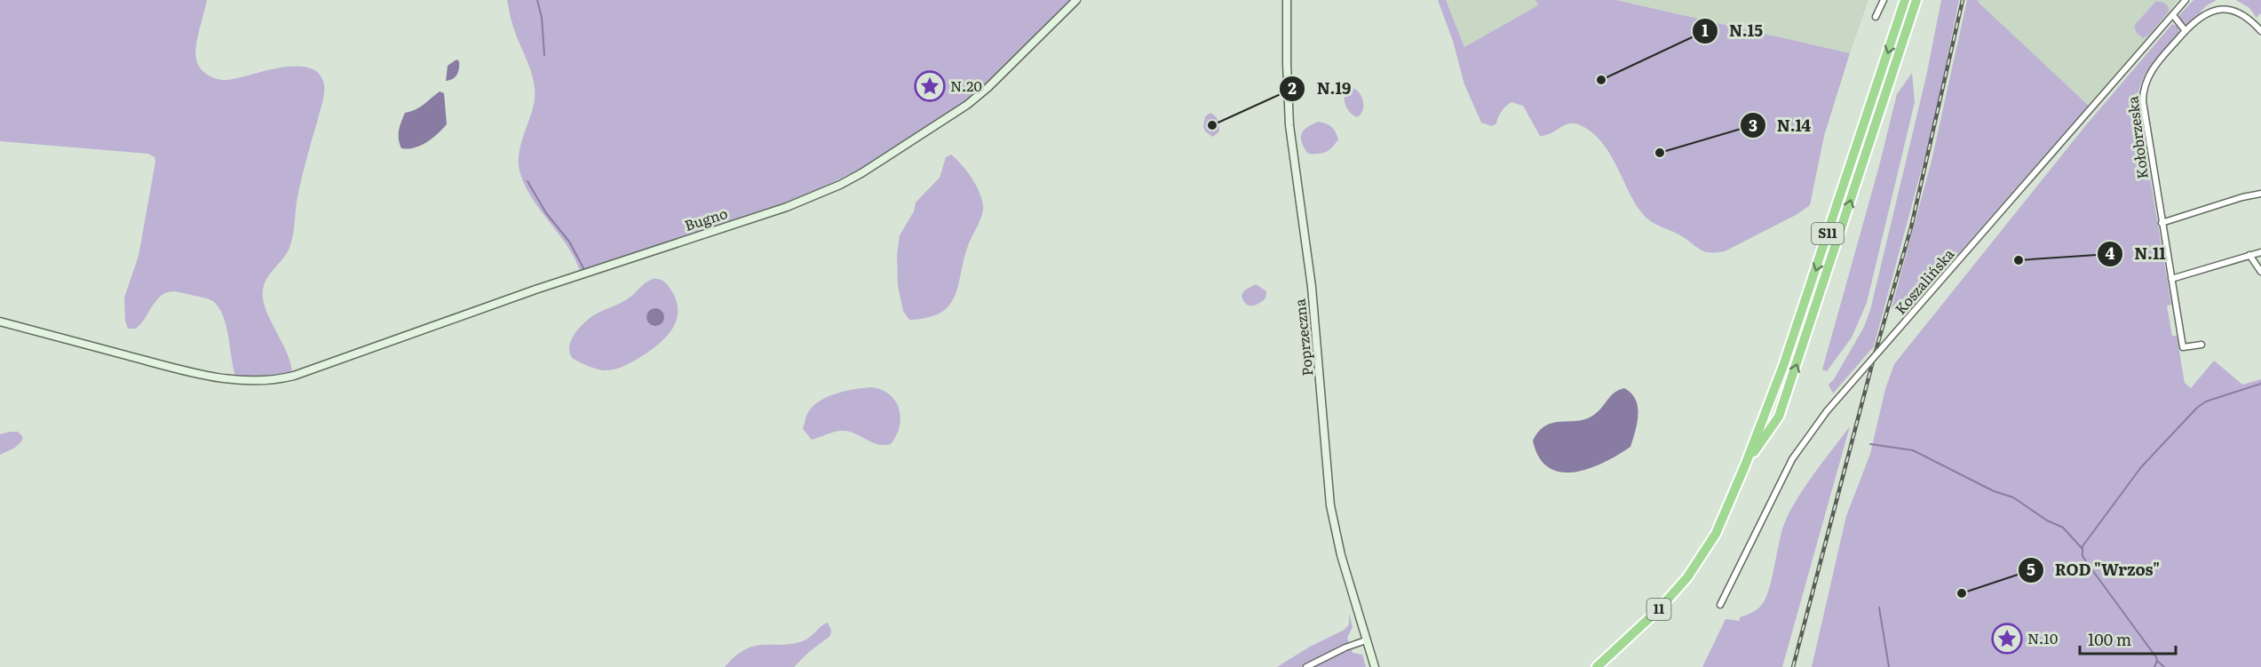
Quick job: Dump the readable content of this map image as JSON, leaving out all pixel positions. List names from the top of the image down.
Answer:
{
  "streets": {
    "highway": ["S11", "11"],
    "street": [
      "Kołobrzeska",
      "Bugno",
      "Koszalińska",
      "Poprzeczna"
    ]
  },
  "crossings": [
    ["S11", "11"]
  ],
  "places": {
    "other": [
      "N.15",
      "N.19",
      "N.14",
      "N.11",
      "ROD \"Wrzos\""
    ],
    "place": ["N.20", "N.10"]
  },
  "scale_bar": "100 m"
}
